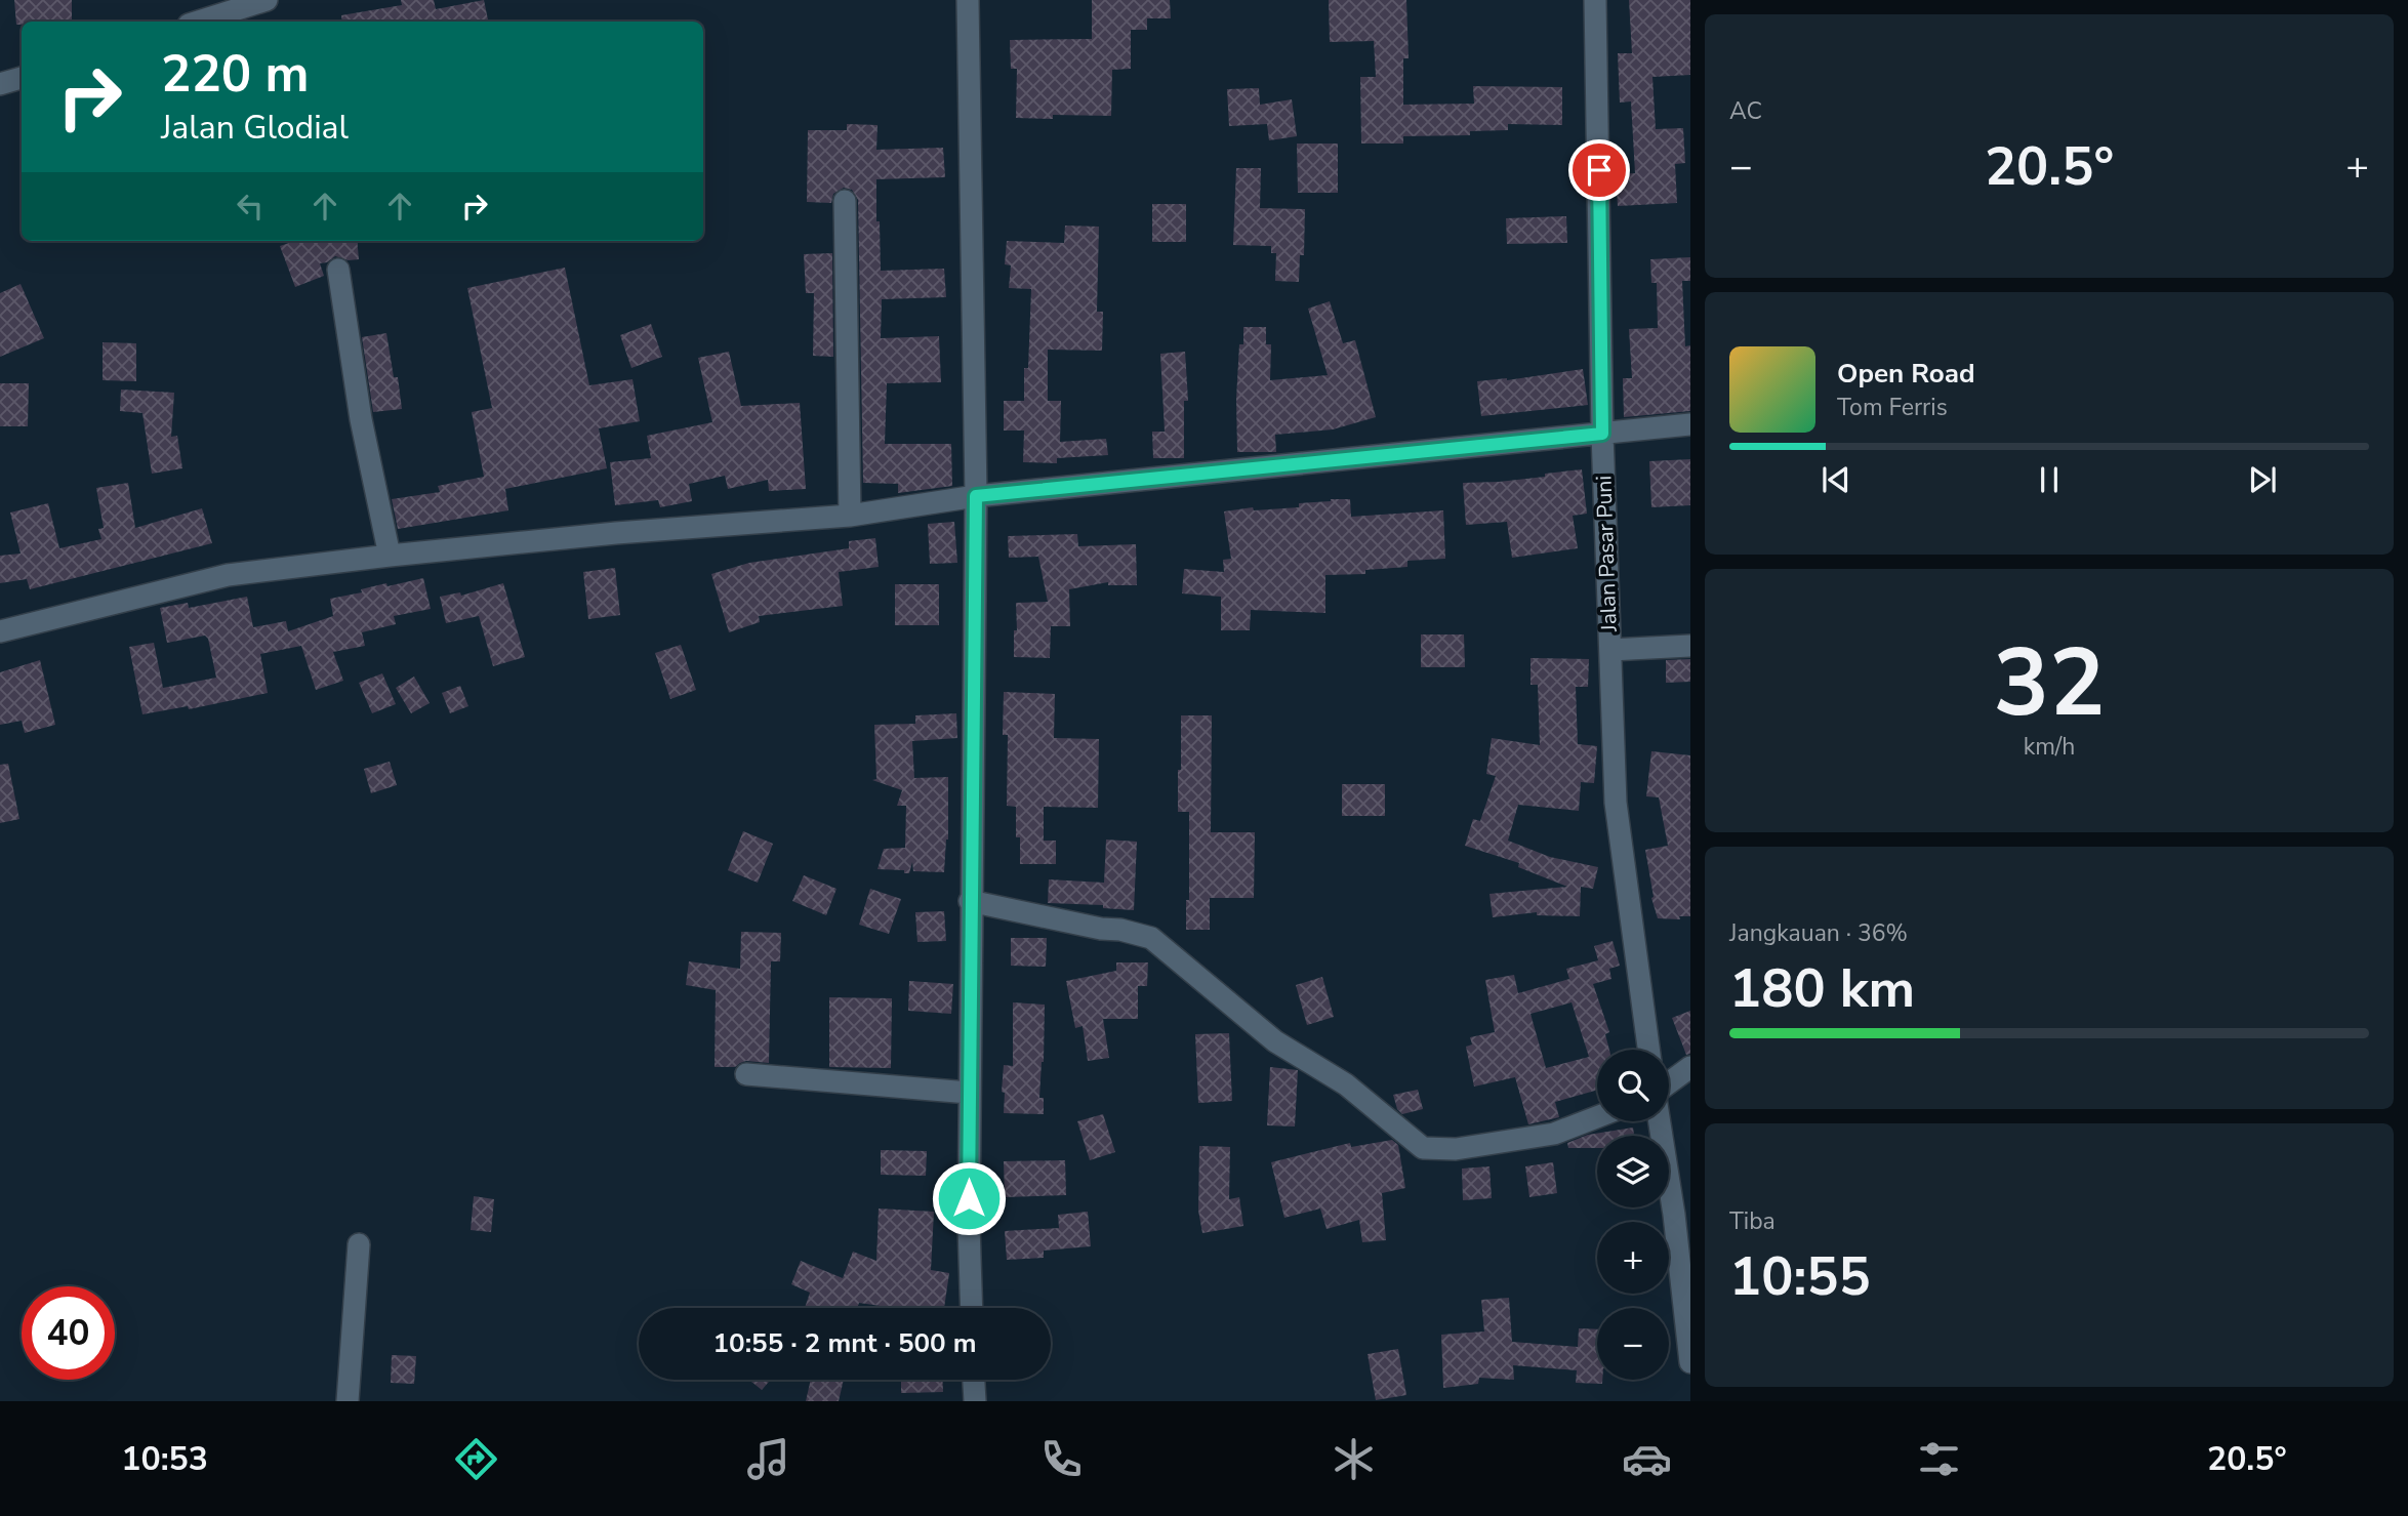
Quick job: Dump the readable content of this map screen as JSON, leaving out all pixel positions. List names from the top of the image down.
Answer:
{
  "streets": {
    "street": ["Jalan Pasar Puni"]
  },
  "page": {
    "tile": [
      "AC",
      ["32", "km/h"],
      ["Jangkauan · 36%", "180 km"],
      ["Tiba", "10:55"]
    ],
    "turn": ["220 m", "Jalan Glodial"],
    "heat": ["−", "20.5°", "+"],
    "song": ["Open Road", "Tom Ferris"],
    "map_buttons": ["+", "−"],
    "limit": "40",
    "trip": "10:55 · 2 mnt · 500 m",
    "tabs": ["10:53", "20.5°"]
  }
}
